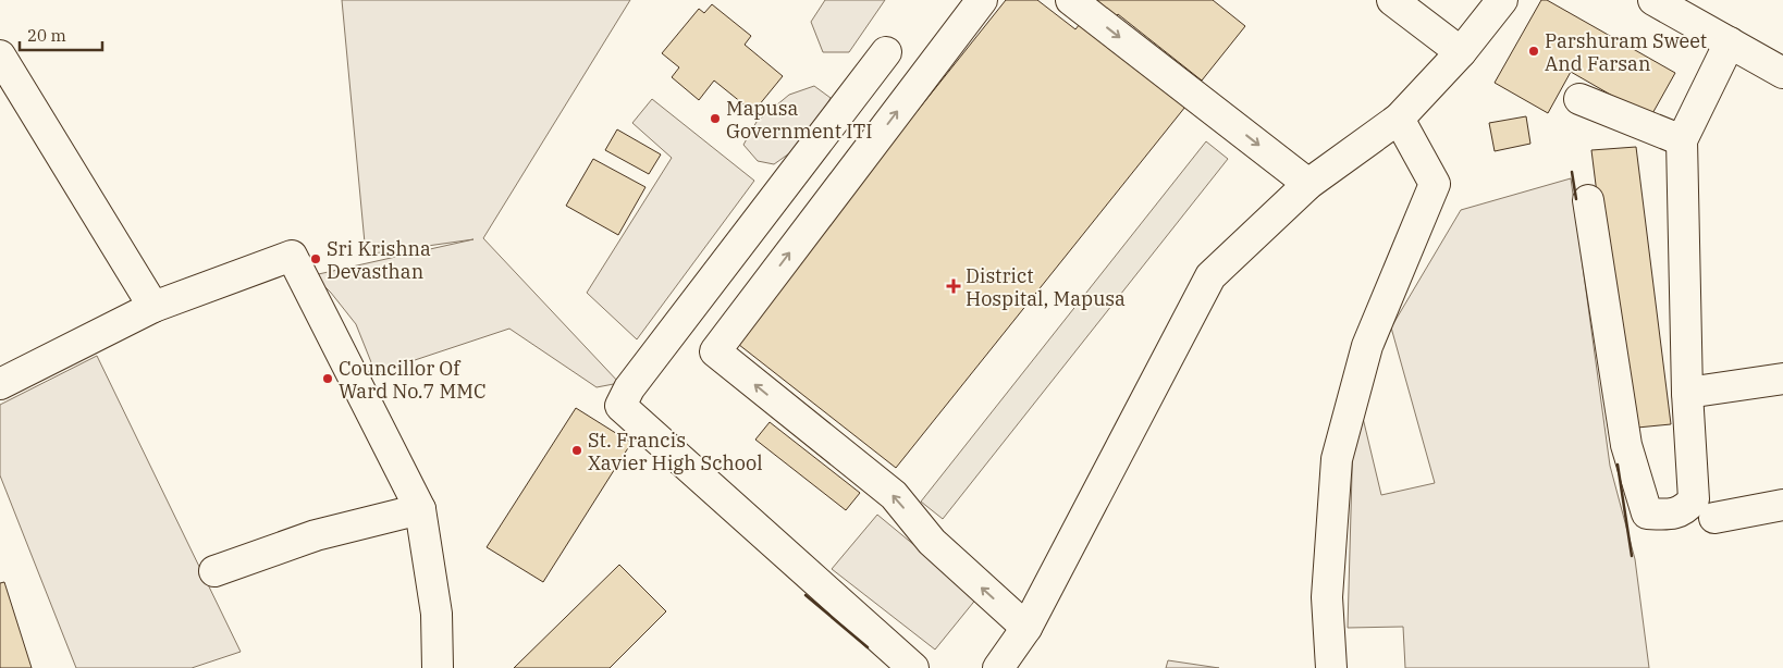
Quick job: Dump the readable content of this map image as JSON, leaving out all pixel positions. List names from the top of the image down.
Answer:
{
  "places": {
    "other": [
      "Parshuram Sweet And Farsan",
      "Mapusa Government ITI",
      "Sri Krishna Devasthan",
      "Councillor Of Ward No.7 MMC",
      "St. Francis Xavier High School"
    ],
    "health": ["District Hospital, Mapusa"]
  },
  "scale_bar": "20 m"
}
